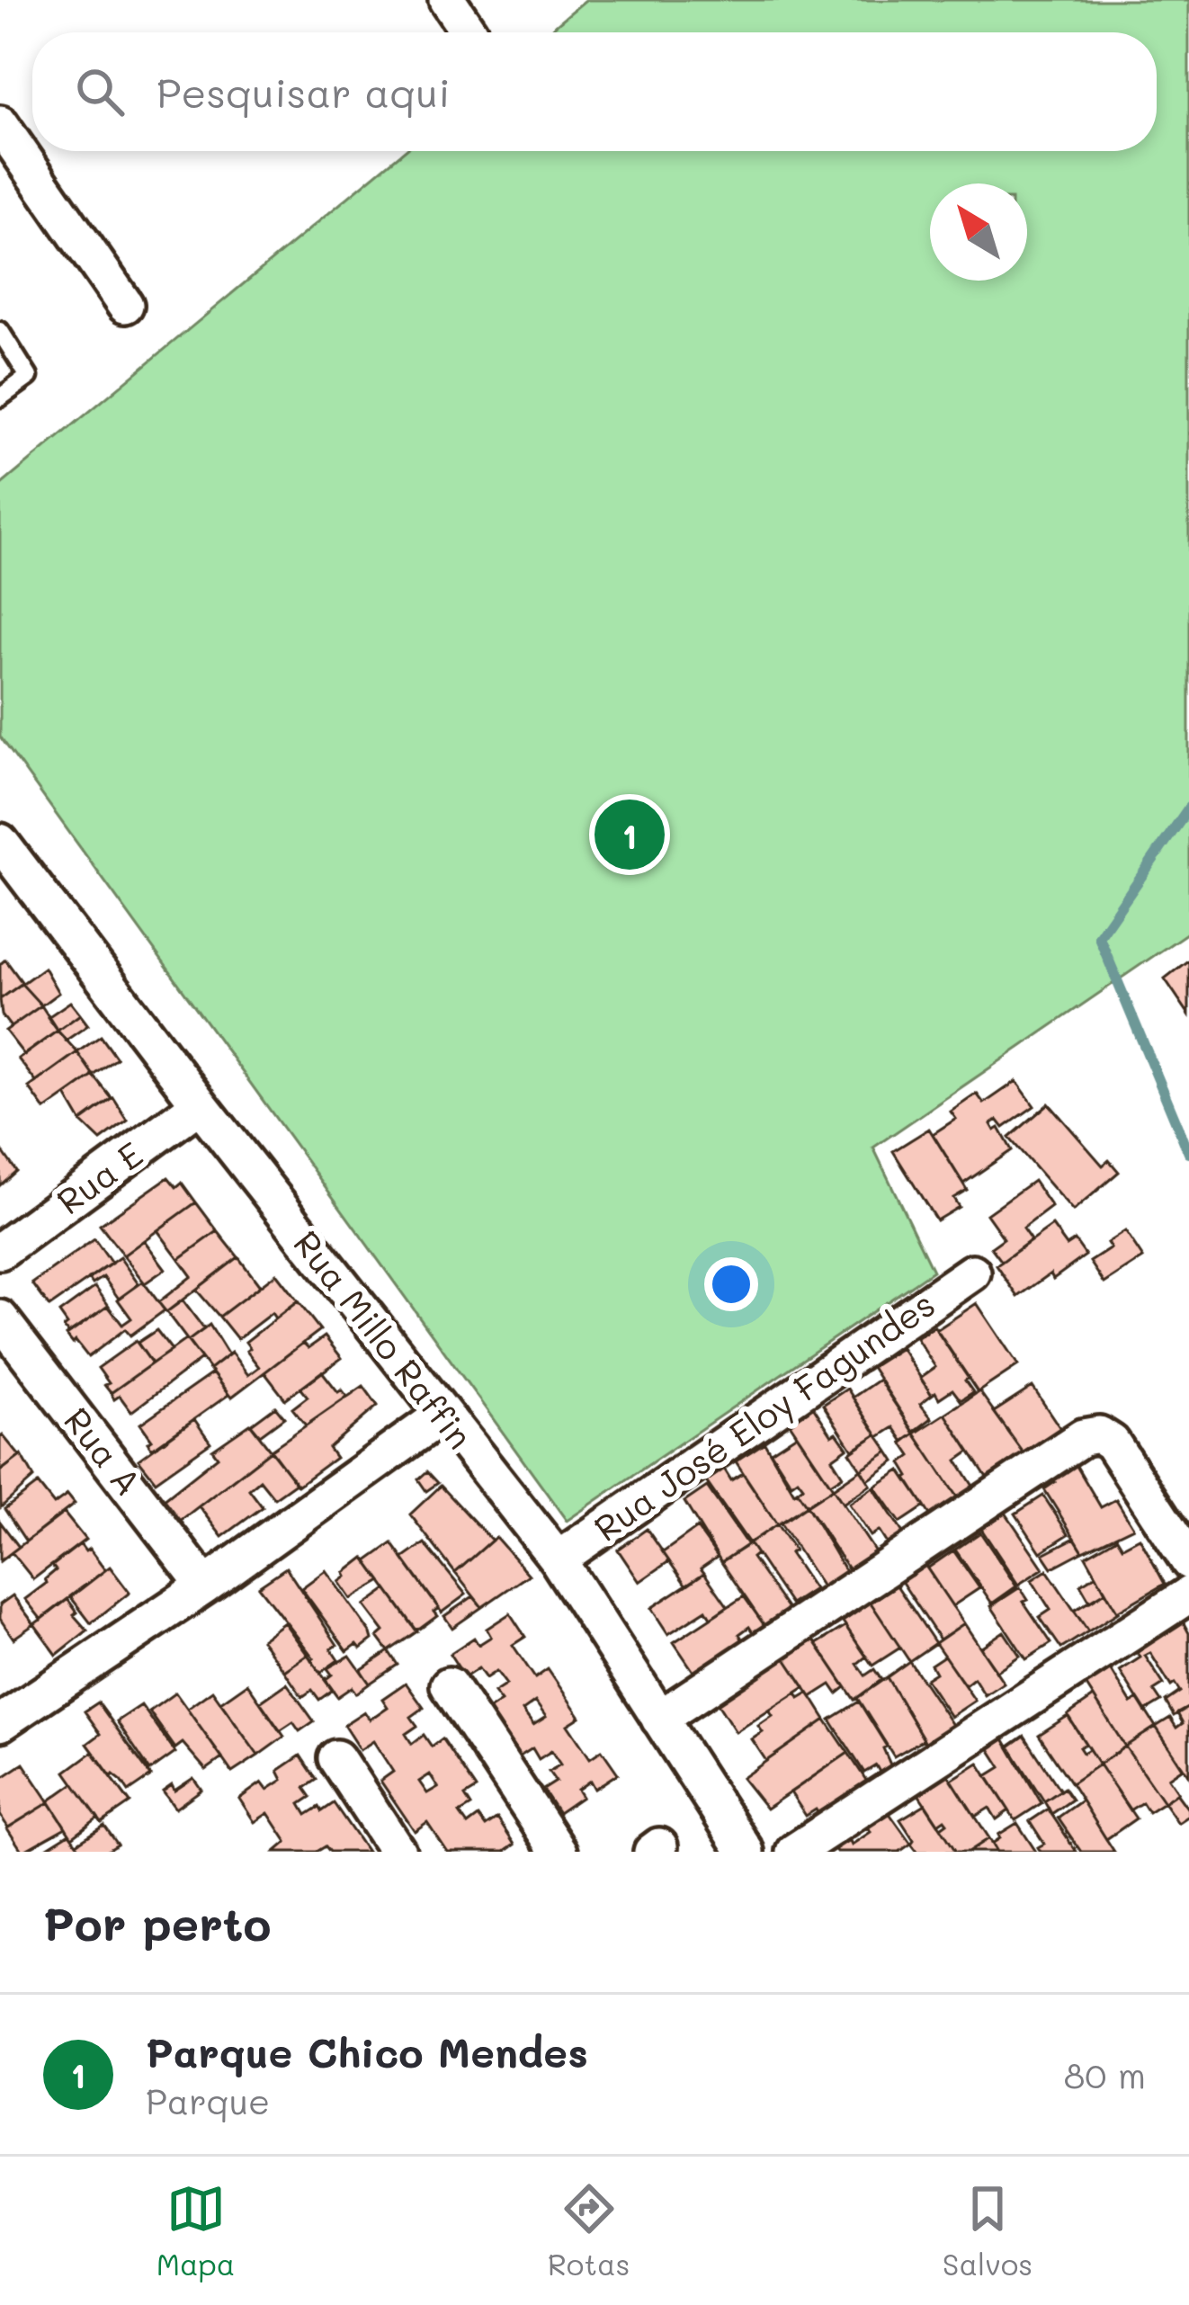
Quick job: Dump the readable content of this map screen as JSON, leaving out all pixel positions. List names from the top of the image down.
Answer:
{
  "streets": {
    "street": [
      "Rua E",
      "Rua Millo Raffin",
      "Rua José Eloy Fagundes",
      "Rua A"
    ]
  },
  "crossings": [
    ["Rua E", "Rua Millo Raffin"],
    ["Rua Millo Raffin", "Rua José Eloy Fagundes"]
  ],
  "north": "top left",
  "page": {
    "search": "Pesquisar aqui",
    "pins": "1",
    "heading": "Por perto",
    "list": [
      {
        "mark": "1",
        "name": "Parque Chico Mendes",
        "note": "Parque",
        "value": "80 m"
      }
    ],
    "nav": ["Mapa", "Rotas", "Salvos"]
  }
}
